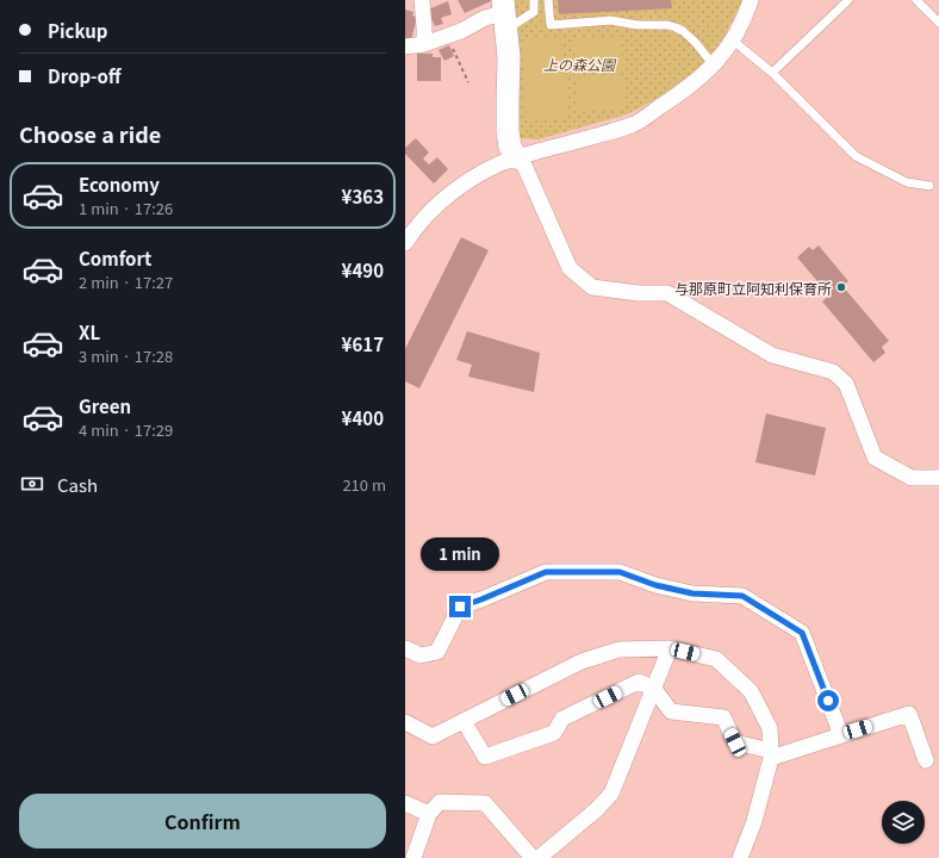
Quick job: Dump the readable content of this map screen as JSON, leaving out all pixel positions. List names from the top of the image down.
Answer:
{
  "parks": ["上の森公園"],
  "places": ["与那原町立阿知利保育所"],
  "page": {
    "banner": ["Pickup", "Drop-off"],
    "heading": "Choose a ride",
    "list": [
      {
        "name": "Economy",
        "note": "1 min · 17:26",
        "value": "¥363"
      },
      {
        "name": "Comfort",
        "note": "2 min · 17:27",
        "value": "¥490"
      },
      {
        "name": "XL",
        "note": "3 min · 17:28",
        "value": "¥617"
      },
      {
        "name": "Green",
        "note": "4 min · 17:29",
        "value": "¥400"
      }
    ],
    "pay": ["Cash", "210 m"],
    "bubble": "1 min",
    "buttons": "Confirm"
  }
}
